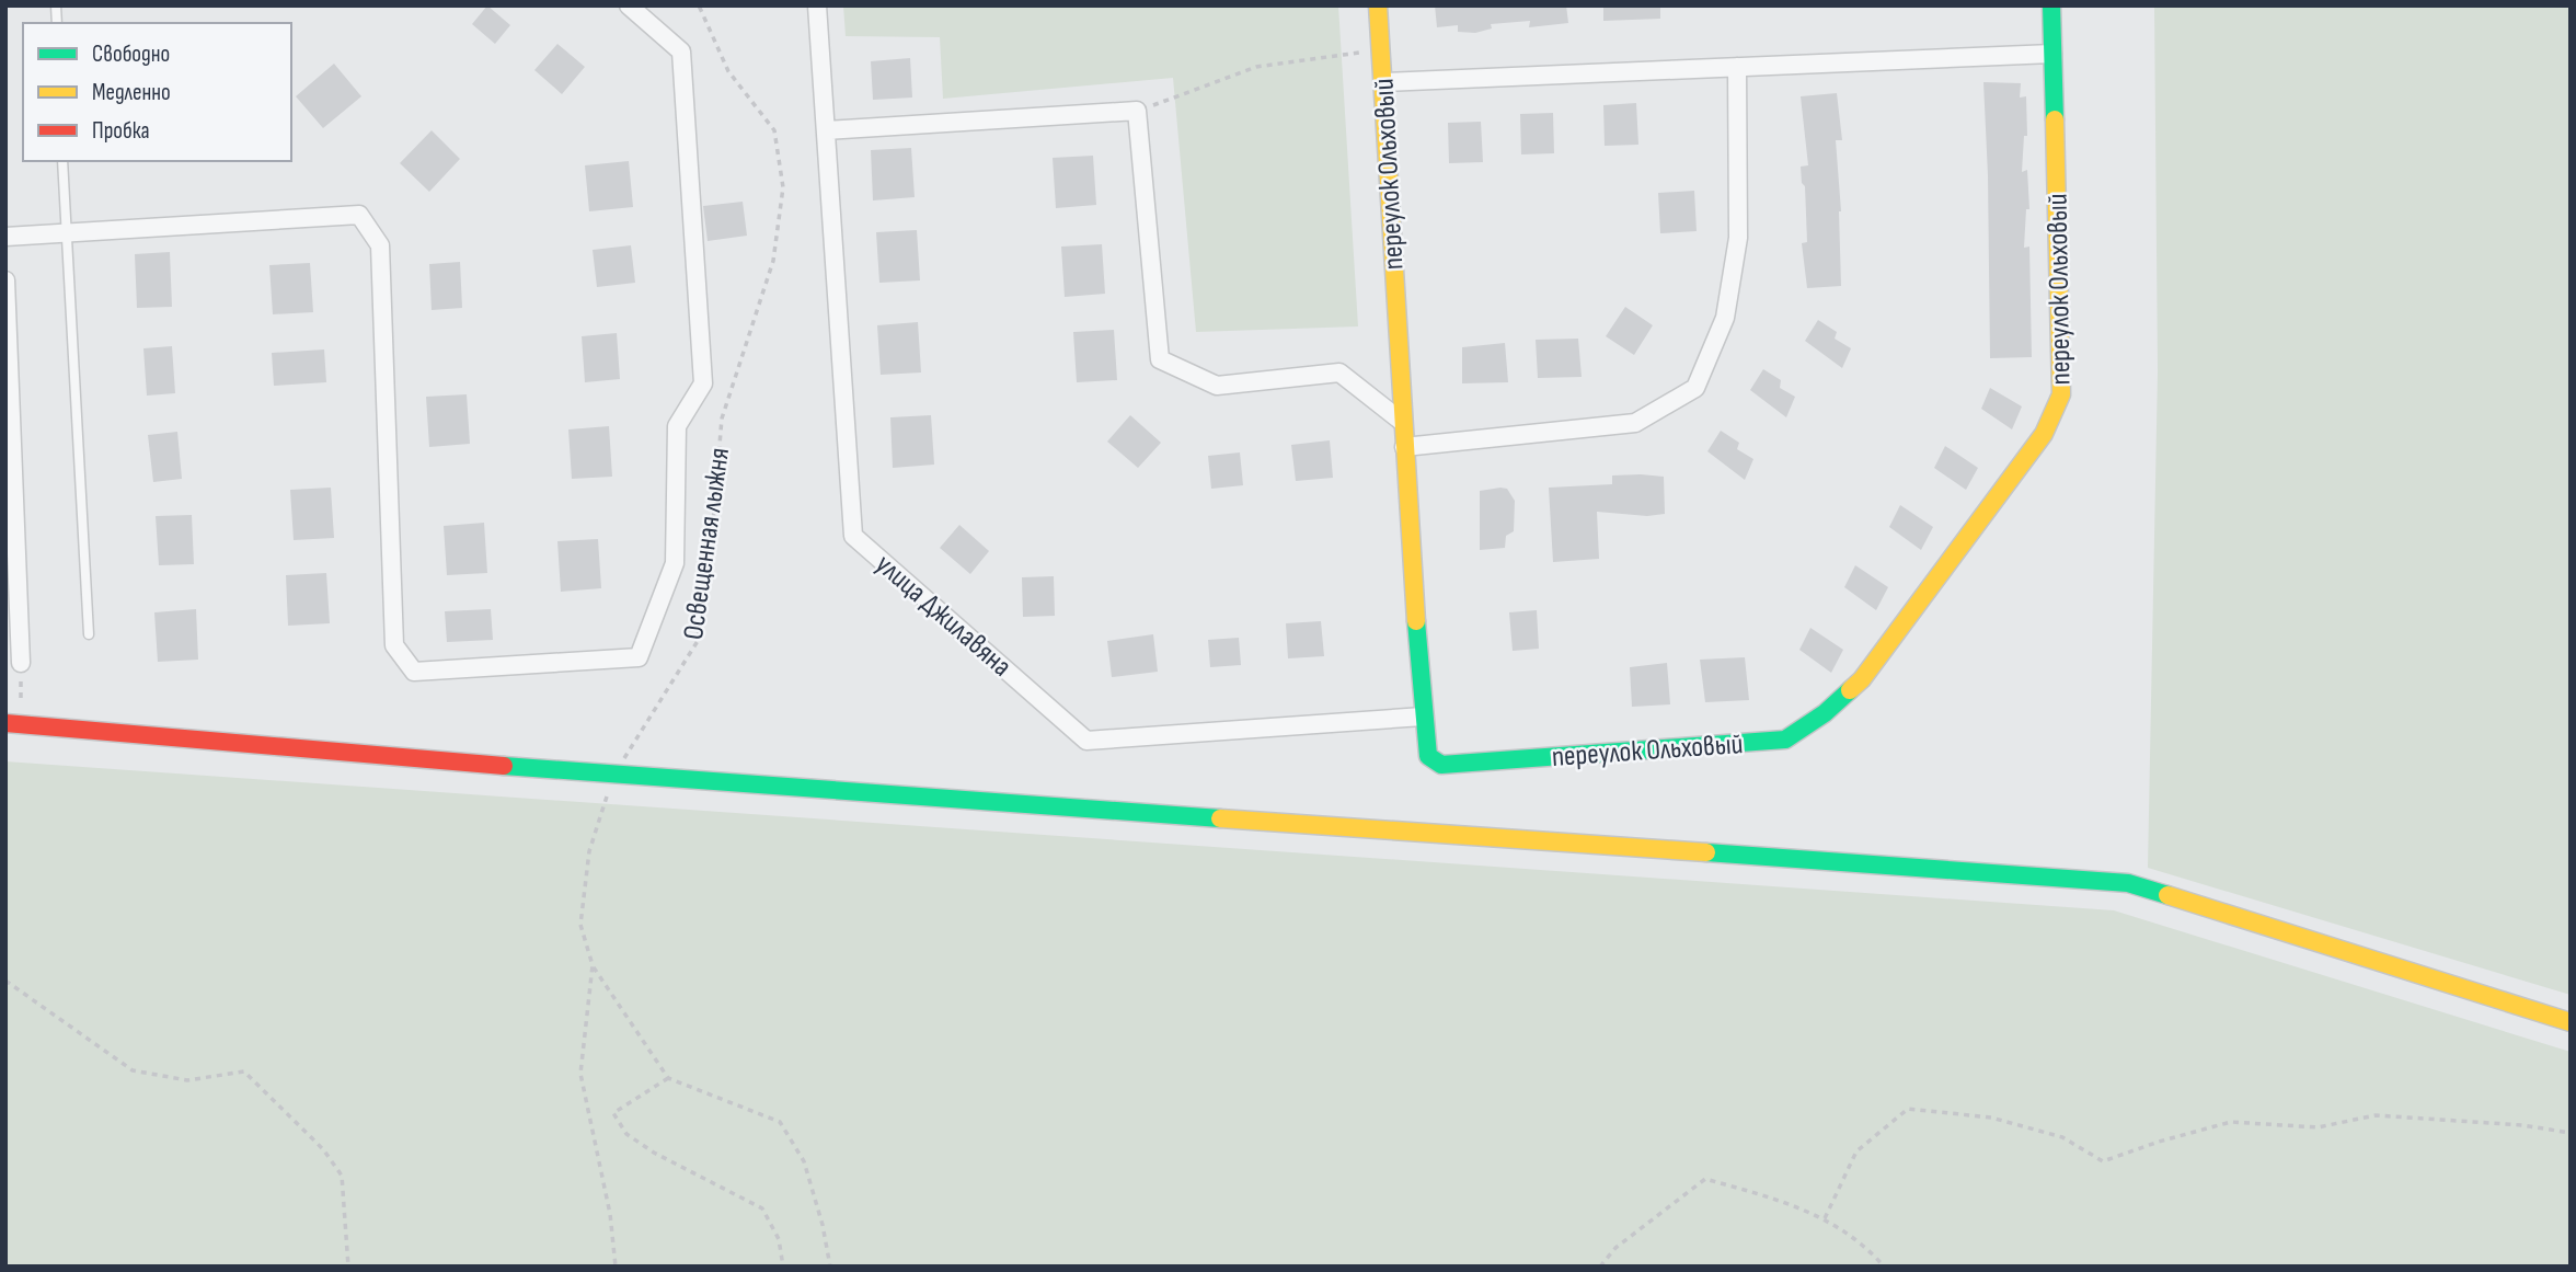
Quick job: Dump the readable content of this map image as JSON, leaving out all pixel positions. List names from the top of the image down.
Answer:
{
  "streets": {
    "street": ["переулок Ольховый", "улица Джилавяна"],
    "path": ["Освещенная лыжня"]
  },
  "crossings": [
    ["переулок Ольховый", "улица Джилавяна"]
  ],
  "legend": ["Свободно", "Медленно", "Пробка"]
}
